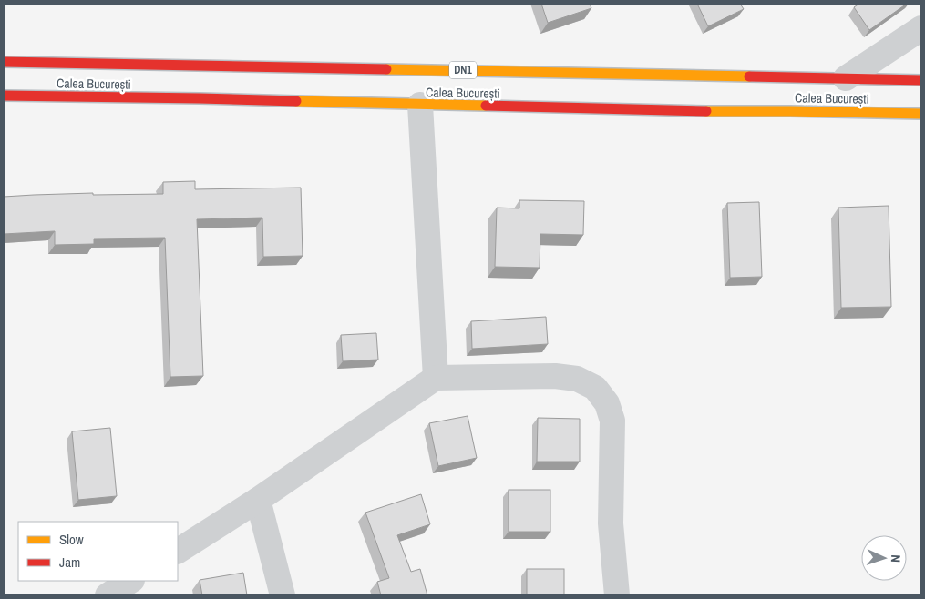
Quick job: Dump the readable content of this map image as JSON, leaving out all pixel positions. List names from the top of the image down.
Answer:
{
  "streets": {
    "highway": ["DN1", "Calea București"]
  },
  "legend": ["Slow", "Jam"],
  "north": "right"
}
